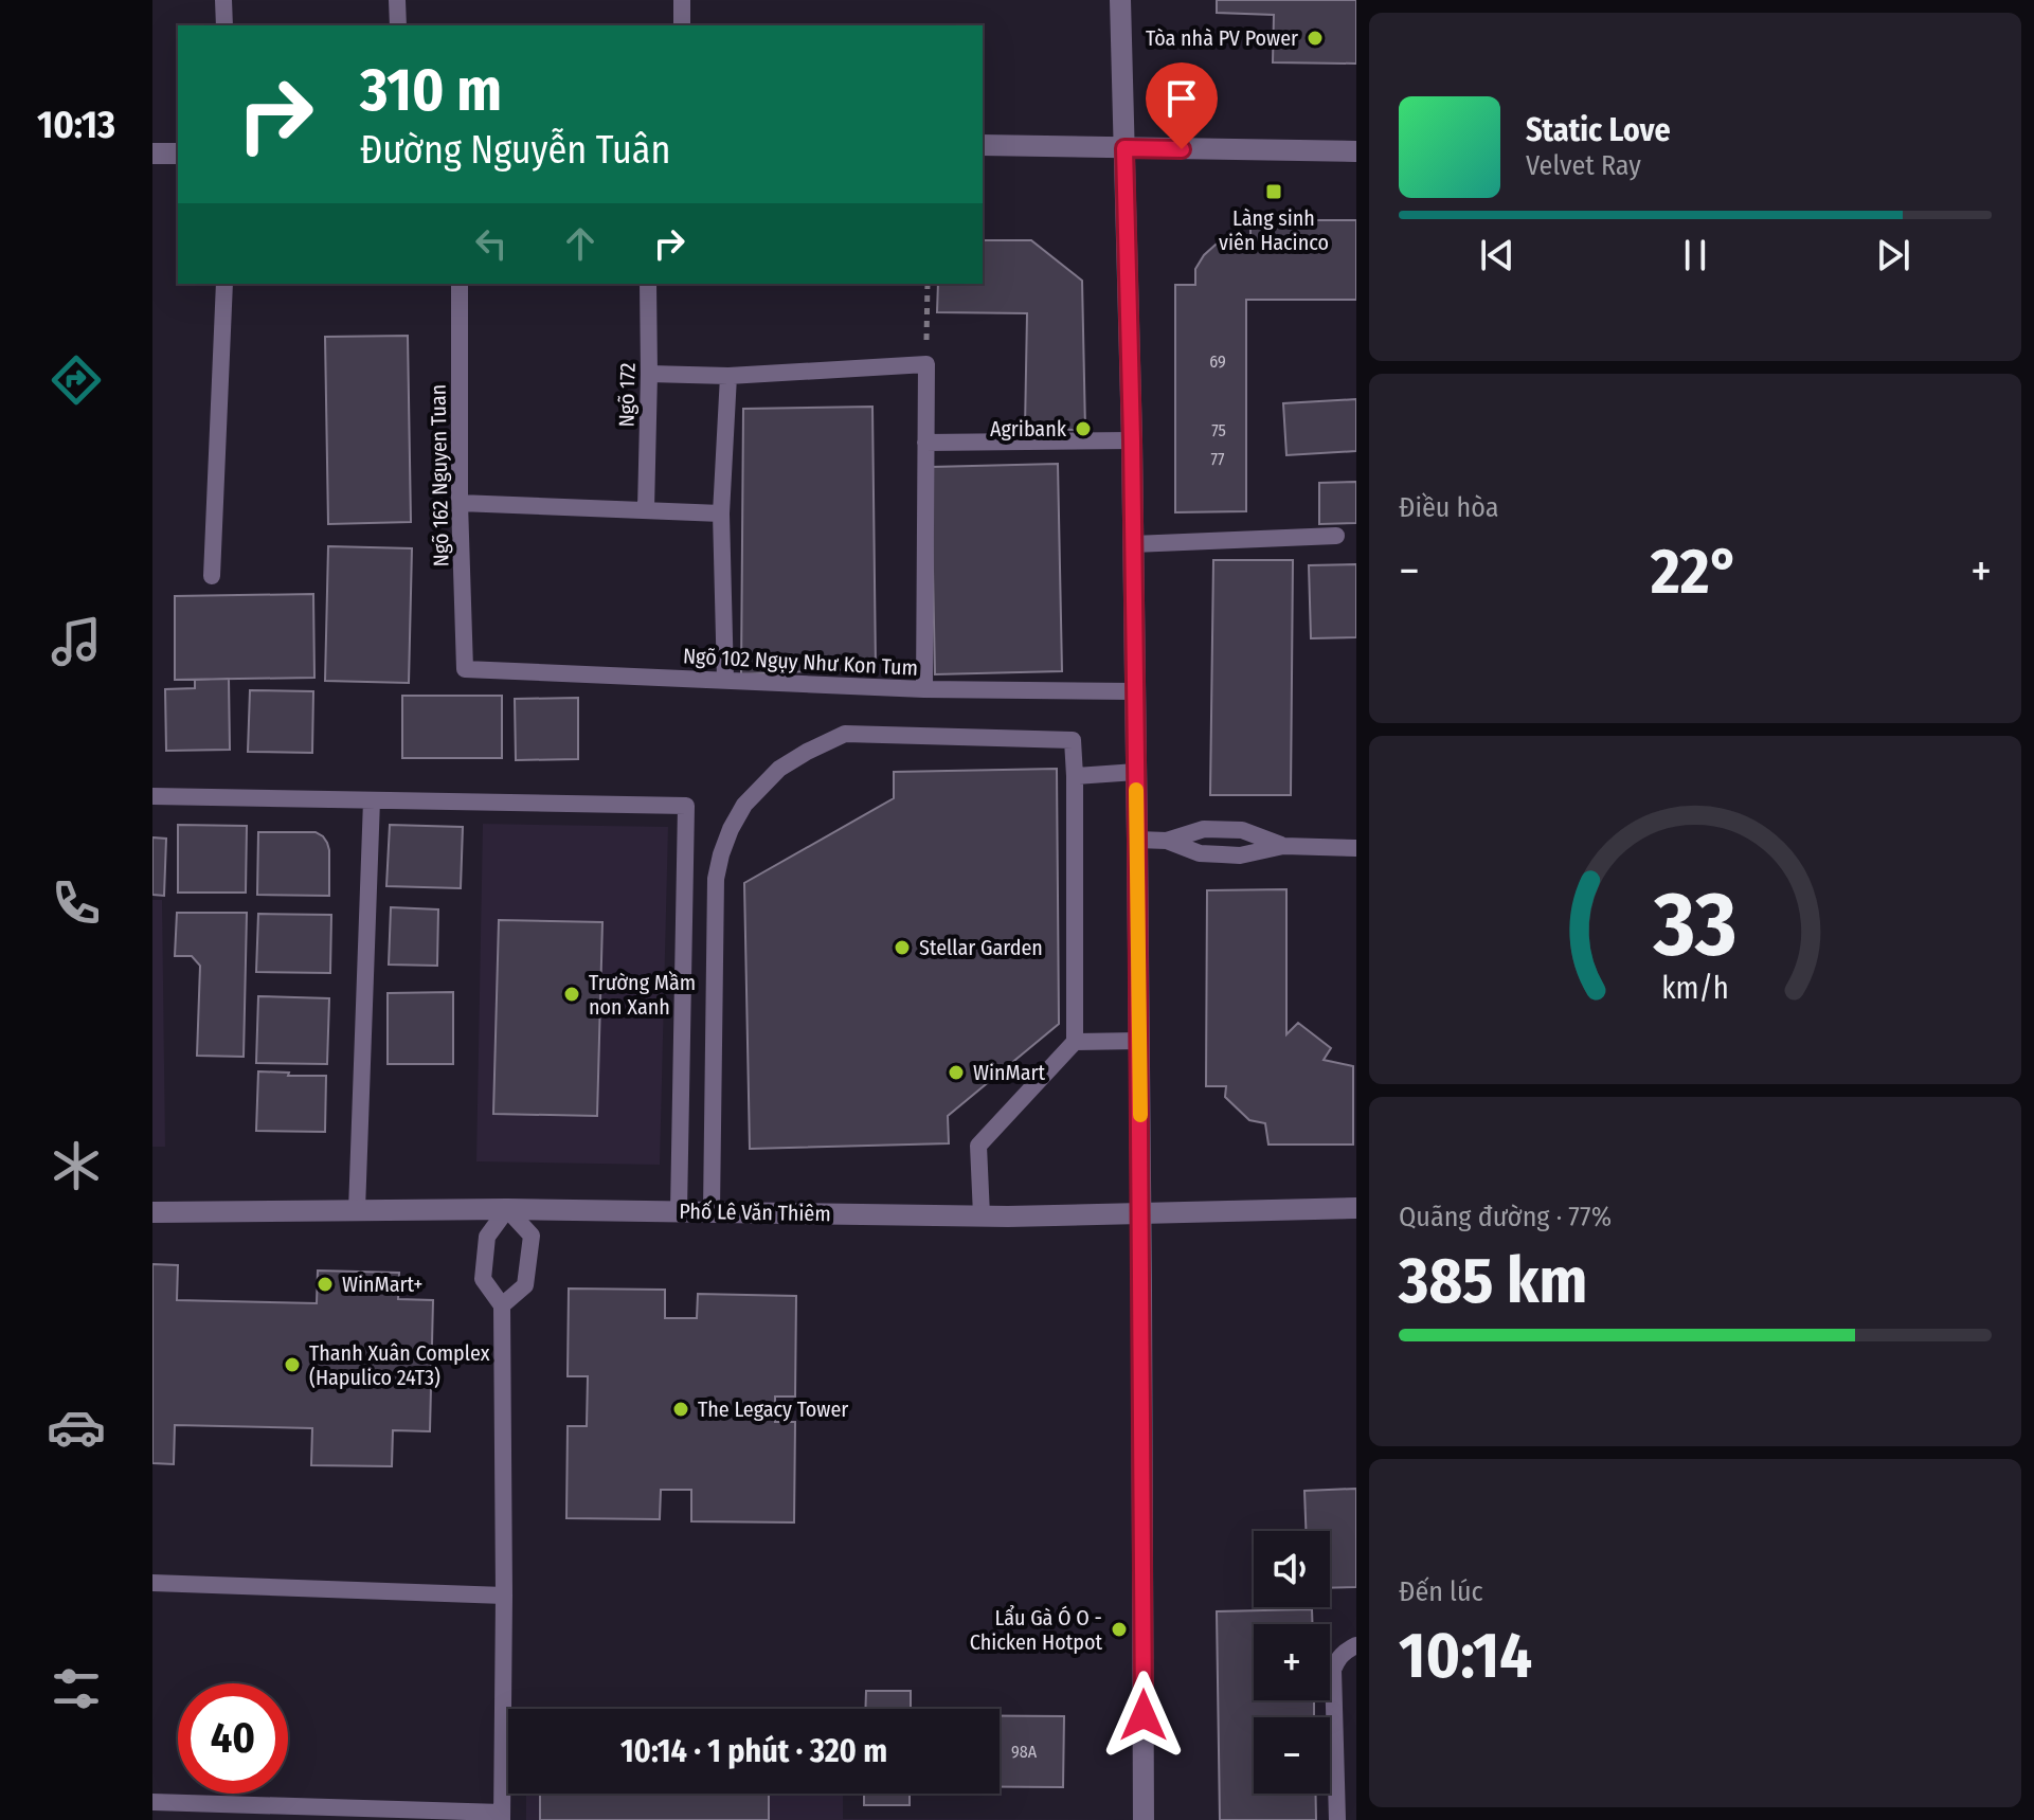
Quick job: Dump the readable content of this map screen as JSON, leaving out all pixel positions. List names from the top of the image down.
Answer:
{
  "streets": {
    "street": ["Phố Lê Văn Thiêm"],
    "lane": ["Ngõ 172", "Ngõ 162 Nguyen Tuan", "Ngõ 102 Ngụy Như Kon Tum"]
  },
  "crossings": [
    ["Ngõ 162 Nguyen Tuan", "Ngõ 102 Ngụy Như Kon Tum"]
  ],
  "places": {
    "other": [
      "Tòa nhà PV Power",
      "Agribank",
      "Stellar Garden",
      "Trường Mầm non Xanh",
      "WinMart",
      "WinMart+",
      "Thanh Xuân Complex (Hapulico 24T3)",
      "The Legacy Tower",
      "Lẩu Gà Ó O - Chicken Hotpot"
    ],
    "transit": ["Làng sinh viên Hacinco"]
  },
  "house_numbers": [
    "69",
    "75",
    "77",
    "98A"
  ],
  "page": {
    "tabs": "10:13",
    "turn": ["310 m", "Đường Nguyễn Tuân"],
    "song": ["Static Love", "Velvet Ray"],
    "tile": [
      "Điều hòa",
      ["Quãng đường · 77%", "385 km"],
      ["Đến lúc", "10:14"]
    ],
    "heat": ["−", "22°", "+"],
    "map_buttons": ["+", "−"],
    "limit": "40",
    "trip": "10:14 · 1 phút · 320 m",
    "gauge": ["33", "km/h"]
  }
}
